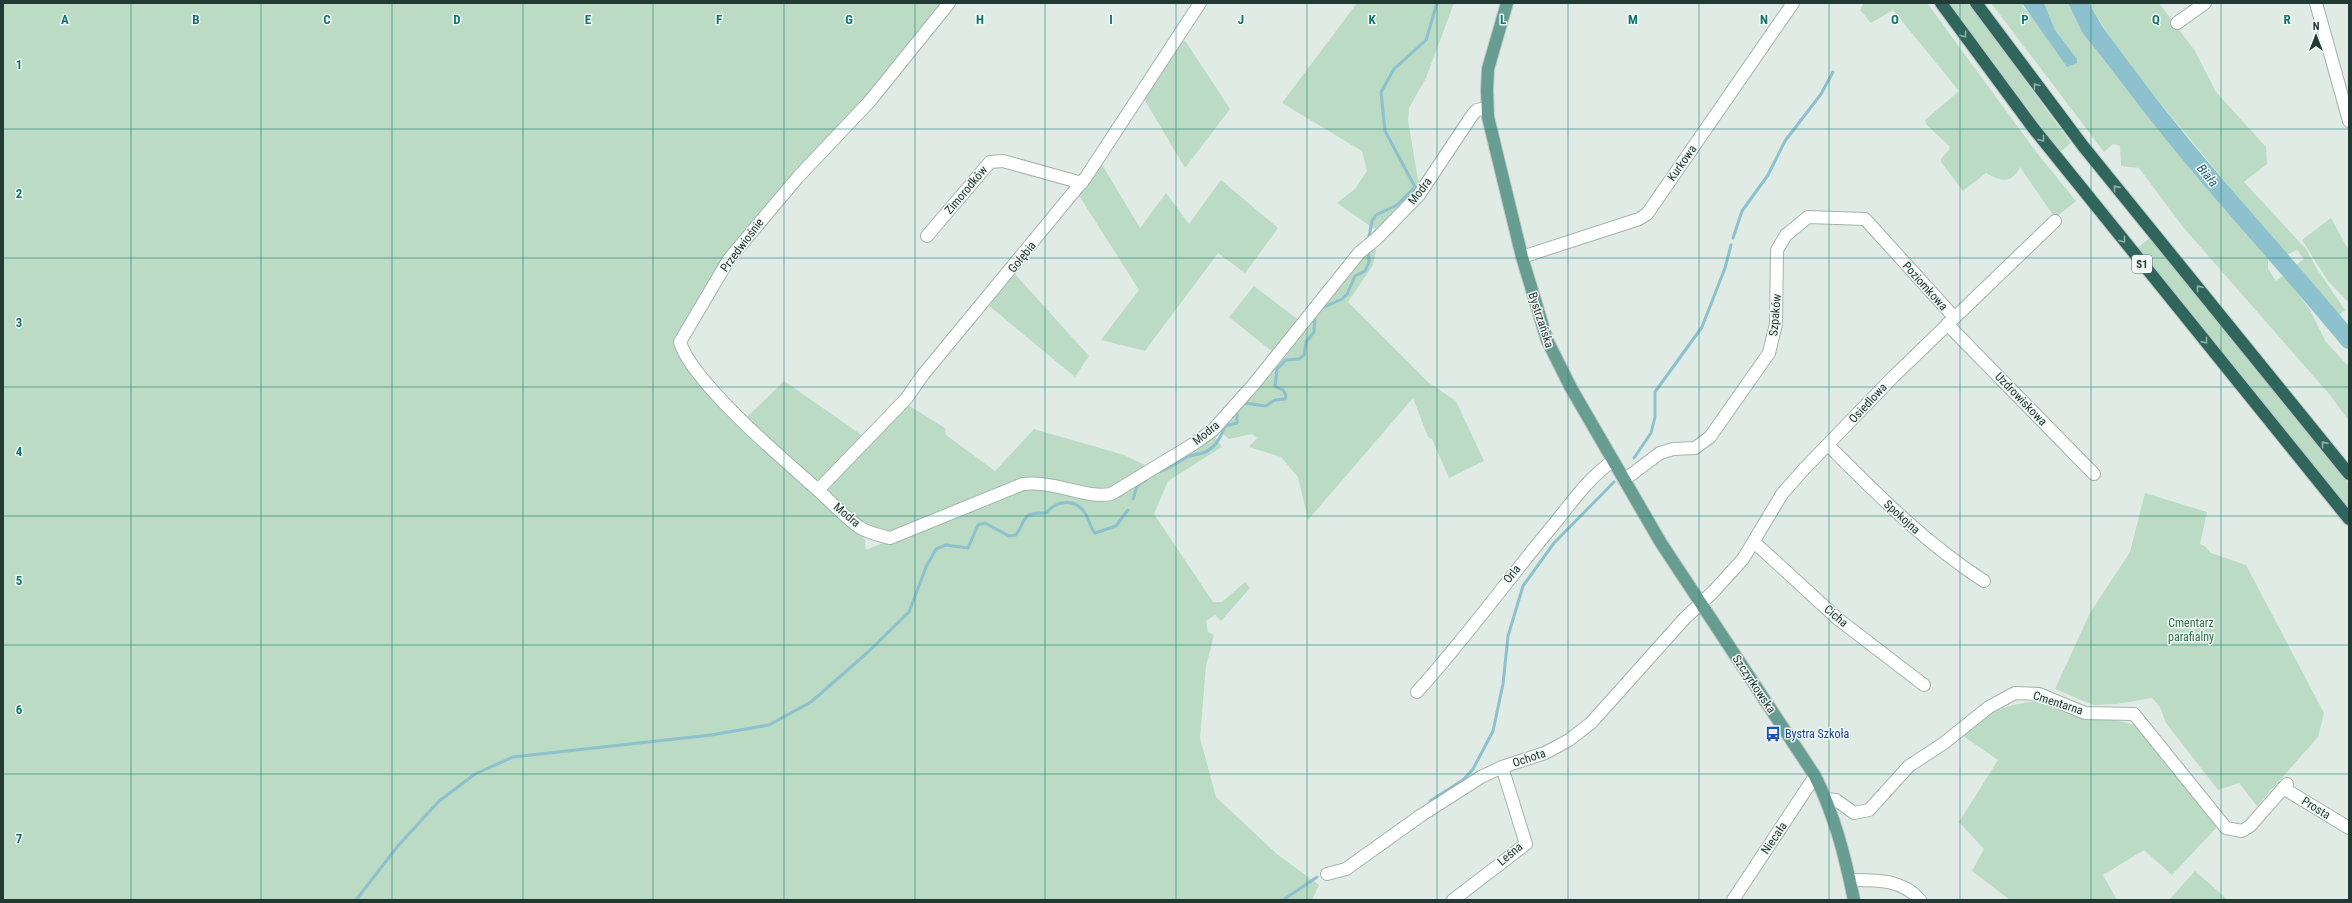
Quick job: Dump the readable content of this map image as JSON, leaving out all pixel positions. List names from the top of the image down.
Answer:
{
  "streets": {
    "highway": ["S1"],
    "main road": ["Bystrzańska", "Szczyrkowska"],
    "street": [
      "Kurkowa",
      "Zimorodków",
      "Modra",
      "Przedwiośnie",
      "Gołębia",
      "Poziomkowa",
      "Szpaków",
      "Uzdrowiskowa",
      "Osiedlowa",
      "Spokojna",
      "Orla",
      "Cicha",
      "Cmentarna",
      "Ochota",
      "Prosta",
      "Niecała",
      "Leśna"
    ]
  },
  "crossings": [
    ["Kurkowa", "Bystrzańska"],
    ["Zimorodków", "Gołębia"],
    ["Modra", "Przedwiośnie"],
    ["Modra", "Gołębia"],
    ["Modra", "Bystrzańska"],
    ["Przedwiośnie", "Gołębia"],
    ["Poziomkowa", "Szpaków"],
    ["Poziomkowa", "Uzdrowiskowa"],
    ["Poziomkowa", "Osiedlowa"],
    ["Szpaków", "Bystrzańska"],
    ["Bystrzańska", "Osiedlowa"],
    ["Bystrzańska", "Orla"],
    ["Bystrzańska", "Szczyrkowska"],
    ["Bystrzańska", "Ochota"],
    ["Uzdrowiskowa", "Osiedlowa"],
    ["Osiedlowa", "Spokojna"],
    ["Osiedlowa", "Cicha"],
    ["Osiedlowa", "Szczyrkowska"],
    ["Osiedlowa", "Ochota"],
    ["Szczyrkowska", "Cmentarna"],
    ["Szczyrkowska", "Ochota"],
    ["Szczyrkowska", "Niecała"],
    ["Cmentarna", "Prosta"],
    ["Ochota", "Leśna"]
  ],
  "water": ["Biała"],
  "parks": ["Cmentarz parafialny"],
  "places": {
    "bus stop": ["Bystra Szkoła"]
  },
  "north": "top",
  "grid": {
    "columns": [
      "A",
      "B",
      "C",
      "D",
      "E",
      "F",
      "G",
      "H",
      "I",
      "J",
      "K",
      "L",
      "M",
      "N",
      "O",
      "P",
      "Q",
      "R"
    ],
    "rows": [
      "1",
      "2",
      "3",
      "4",
      "5",
      "6",
      "7"
    ]
  }
}
